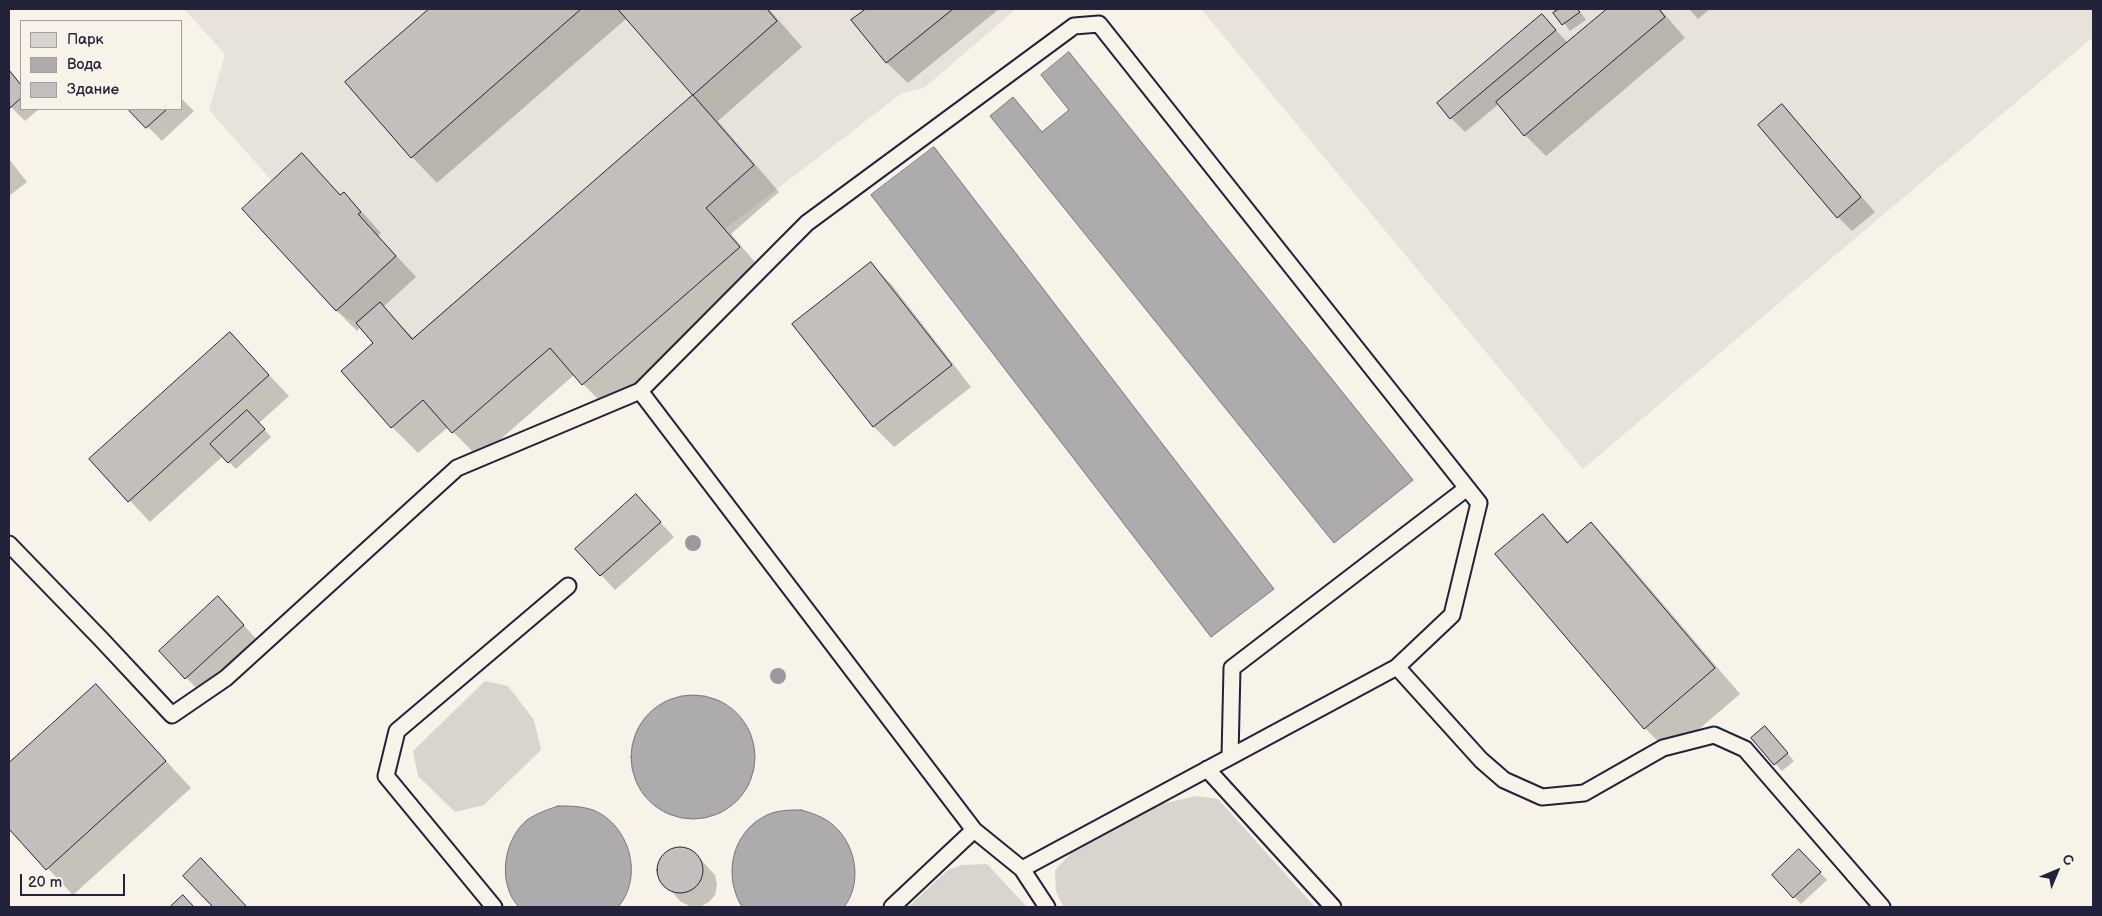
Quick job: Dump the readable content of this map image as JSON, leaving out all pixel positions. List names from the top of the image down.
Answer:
{
  "legend": ["Парк", "Вода", "Здание"],
  "scale_bar": "20 m",
  "north": "top right"
}
